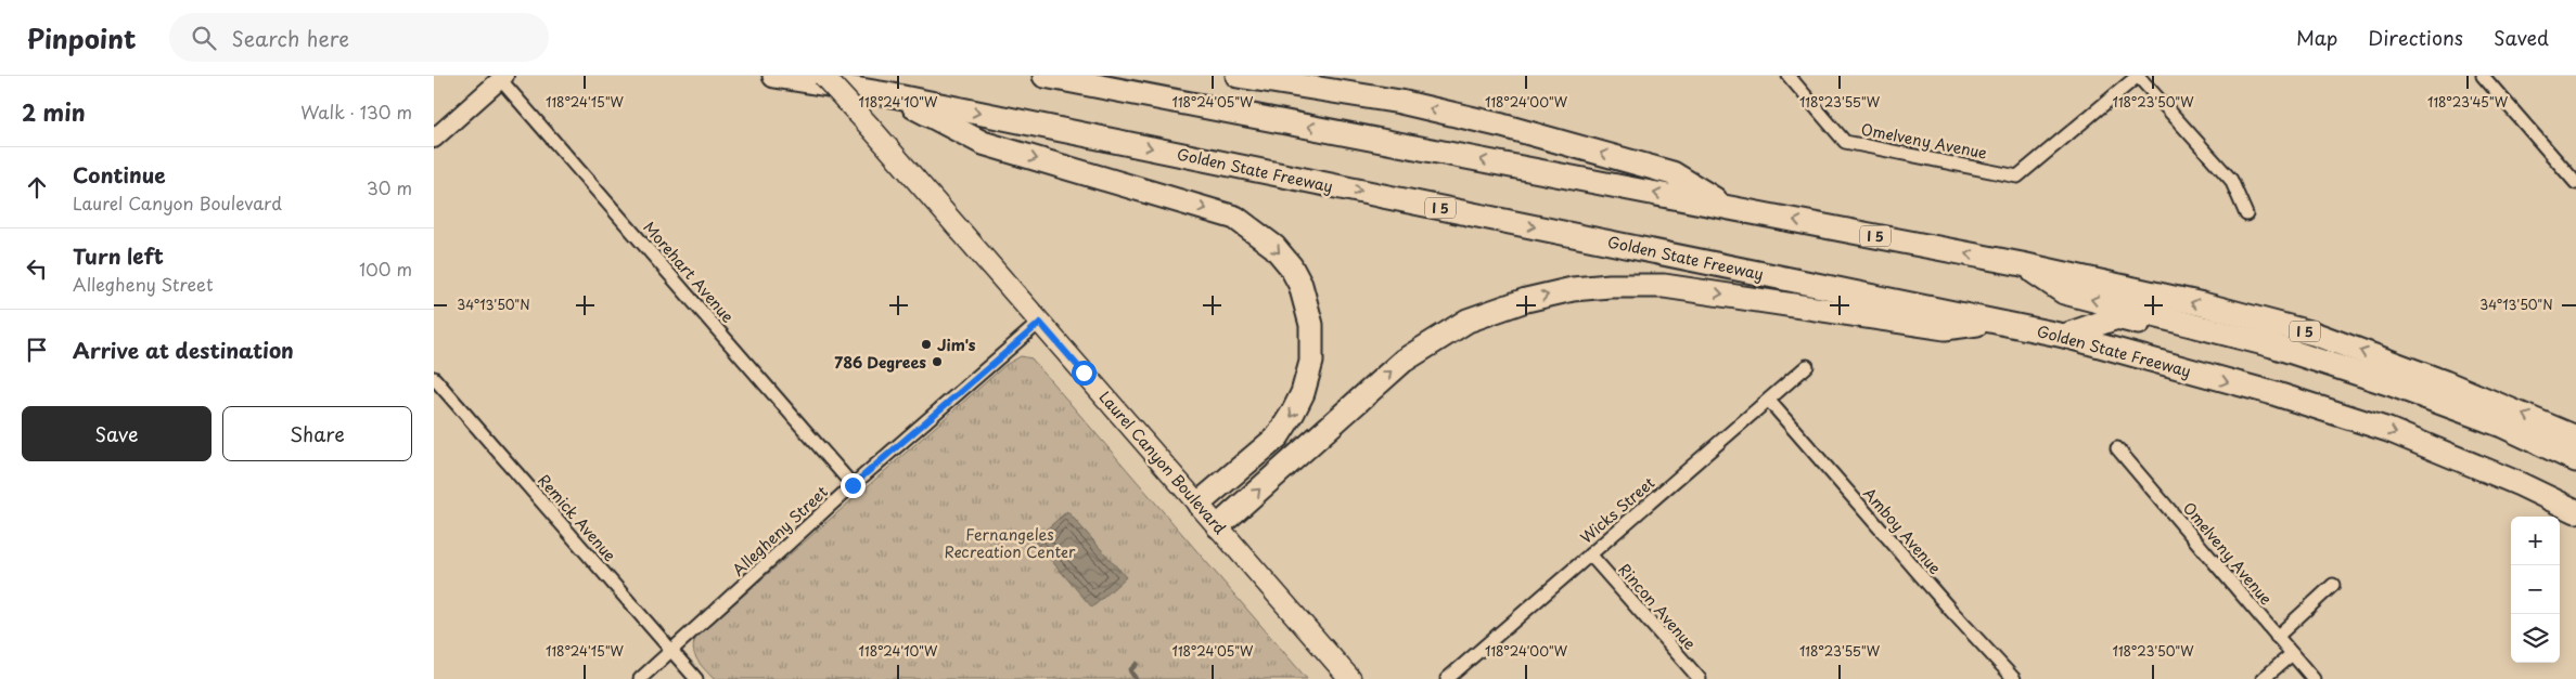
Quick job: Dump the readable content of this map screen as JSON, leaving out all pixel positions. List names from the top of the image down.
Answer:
{
  "streets": {
    "highway": ["Golden State Freeway", "I 5"],
    "main road": ["Laurel Canyon Boulevard"],
    "street": [
      "Omelveny Avenue",
      "Morehart Avenue",
      "Wicks Street",
      "Remick Avenue",
      "Allegheny Street",
      "Amboy Avenue",
      "Rincon Avenue"
    ]
  },
  "crossings": [
    ["Morehart Avenue", "Allegheny Street"],
    ["Laurel Canyon Boulevard", "Allegheny Street"],
    ["Wicks Street", "Amboy Avenue"],
    ["Wicks Street", "Rincon Avenue"],
    ["Remick Avenue", "Allegheny Street"]
  ],
  "parks": ["Fernangeles Recreation Center"],
  "places": ["Jim's", "786 Degrees"],
  "page": {
    "header": "Pinpoint",
    "search": "Search here",
    "nav": ["Map", "Directions", "Saved"],
    "heading": ["2 min", "Walk · 130 m"],
    "list": [
      ["Continue", "Laurel Canyon Boulevard", "30 m"],
      ["Turn left", "Allegheny Street", "100 m"],
      "Arrive at destination"
    ],
    "buttons": ["Save", "Share"],
    "map_buttons": ["+", "−"]
  },
  "coordinates": [
    "118°24'15\"W",
    "118°24'10\"W",
    "118°24'05\"W",
    "118°24'00\"W",
    "118°23'55\"W",
    "118°23'50\"W",
    "118°23'45\"W",
    "34°13'50\"N"
  ]
}
